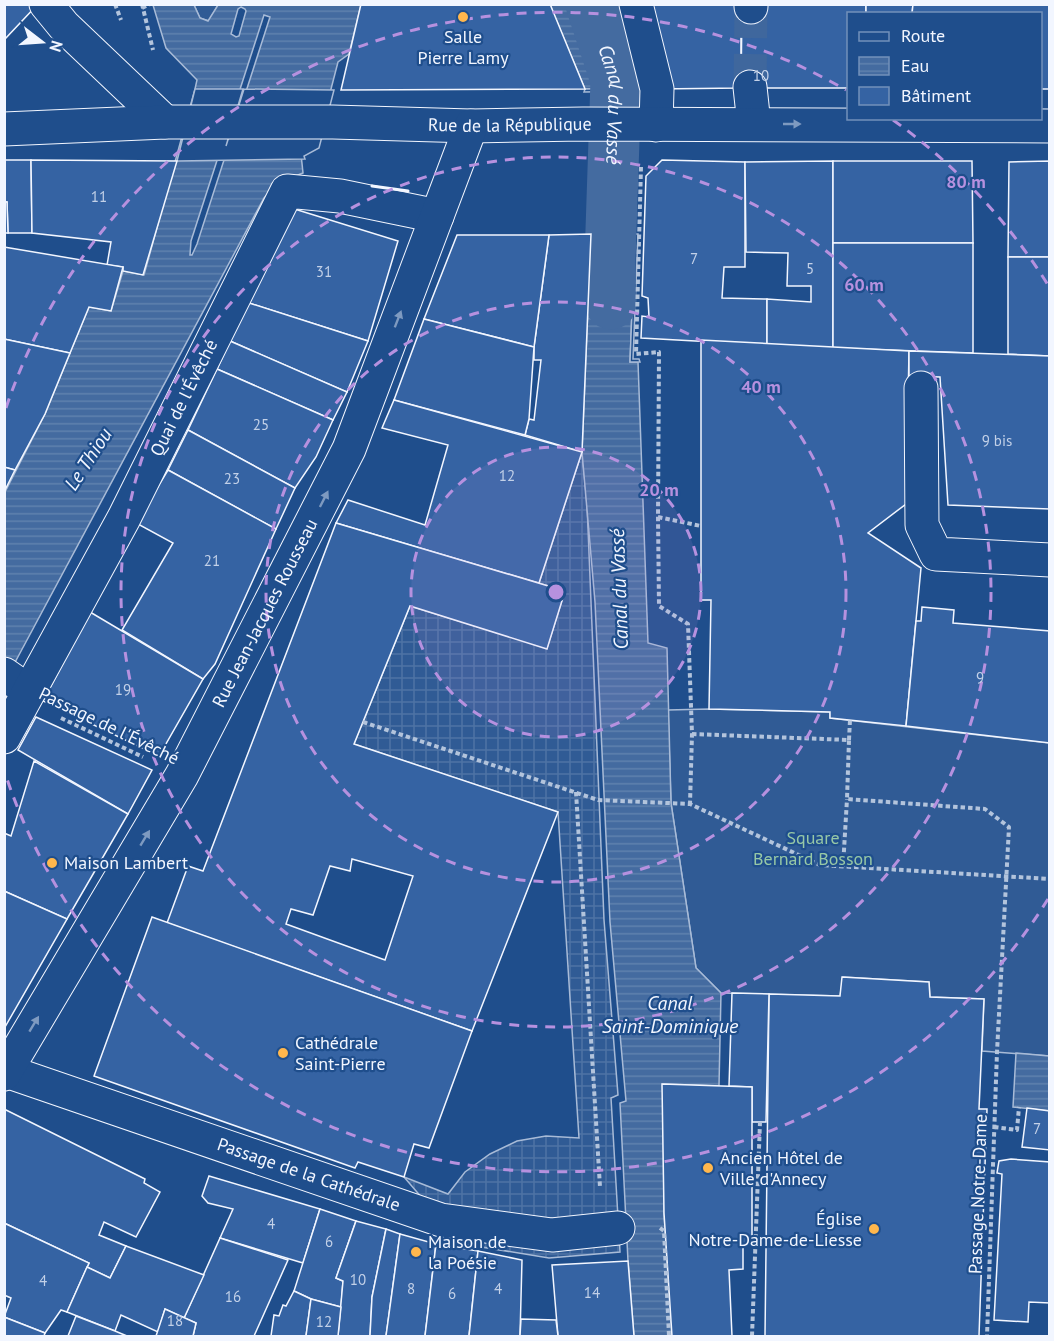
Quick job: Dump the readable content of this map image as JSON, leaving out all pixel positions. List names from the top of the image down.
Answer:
{
  "streets": {
    "street": [
      "Rue de la République",
      "Quai de l'Évêché",
      "Rue Jean-Jacques Rousseau",
      "Passage de la Cathédrale"
    ],
    "path": ["Passage de l'Évêché", "Passage Notre-Dame"]
  },
  "crossings": [
    ["Rue de la République", "Rue Jean-Jacques Rousseau"],
    ["Quai de l'Évêché", "Rue Jean-Jacques Rousseau"],
    ["Quai de l'Évêché", "Passage de l'Évêché"],
    ["Rue Jean-Jacques Rousseau", "Passage de l'Évêché"],
    ["Rue Jean-Jacques Rousseau", "Passage de la Cathédrale"]
  ],
  "one_way": ["Rue Jean-Jacques Rousseau"],
  "water": ["Canal du Vassé", "Le Thiou", "Canal Saint-Dominique"],
  "parks": ["Square Bernard Bosson"],
  "places": [
    "Salle Pierre Lamy",
    "Maison Lambert",
    "Cathédrale Saint-Pierre",
    "Ancien Hôtel de Ville d'Annecy",
    "Église Notre-Dame-de-Liesse",
    "Maison de la Poésie"
  ],
  "house_numbers": [
    "10",
    "11",
    "7",
    "5",
    "31",
    "25",
    "9 bis",
    "12",
    "23",
    "21",
    "9",
    "19",
    "7",
    "4",
    "6",
    "10",
    "4",
    "8",
    "4",
    "14",
    "6",
    "16",
    "18",
    "12"
  ],
  "legend": ["Route", "Eau", "Bâtiment"],
  "north": "right",
  "rings": [
    "80 m",
    "60 m",
    "40 m",
    "20 m"
  ]
}
